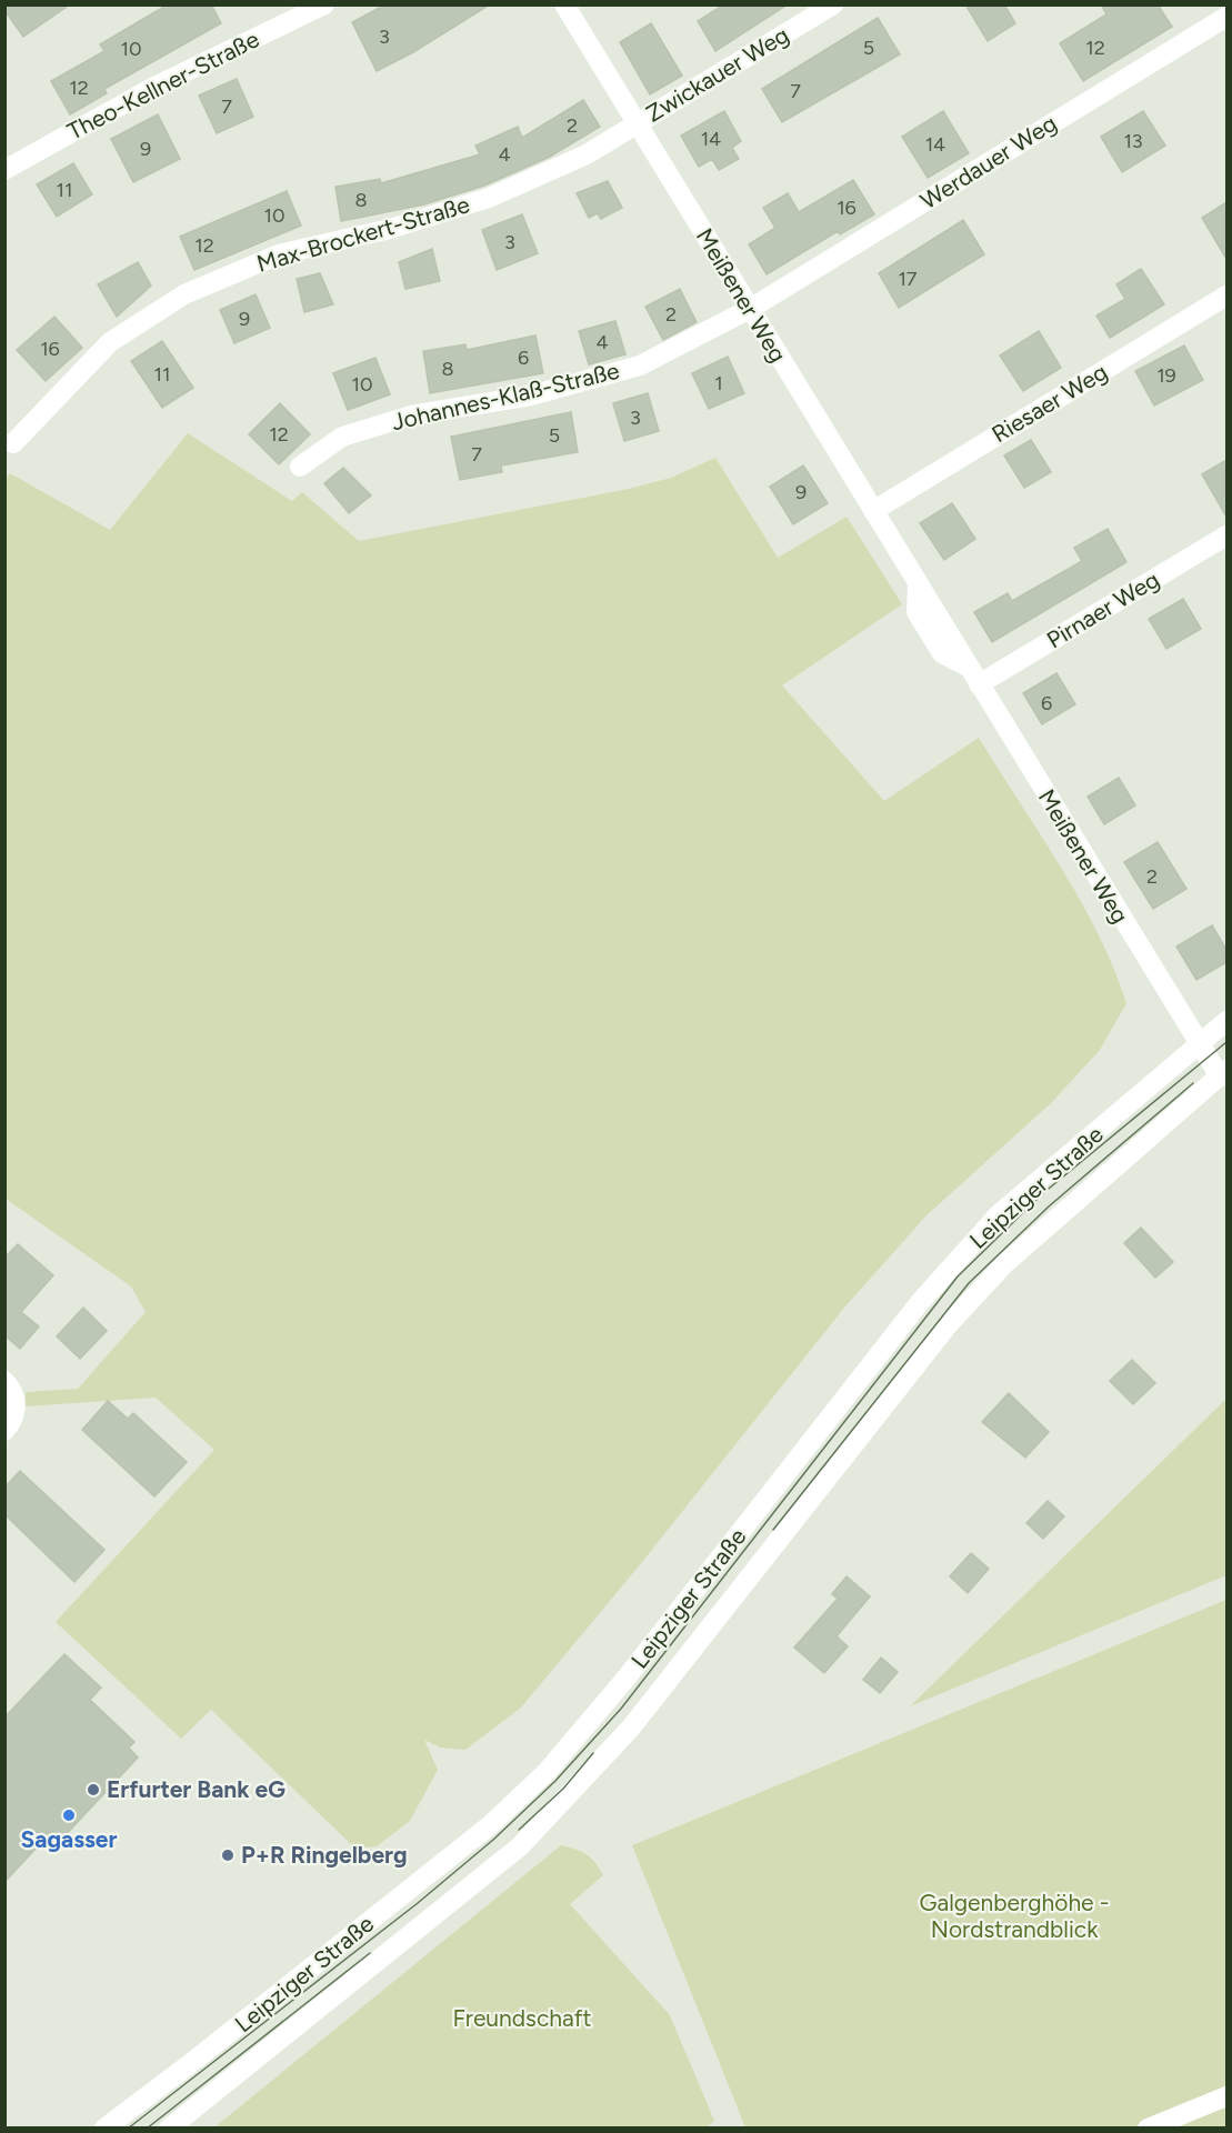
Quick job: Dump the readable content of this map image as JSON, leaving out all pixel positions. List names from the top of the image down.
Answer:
{
  "streets": {
    "street": [
      "Zwickauer Weg",
      "Theo-Kellner-Straße",
      "Werdauer Weg",
      "Max-Brockert-Straße",
      "Meißener Weg",
      "Johannes-Klaß-Straße",
      "Riesaer Weg",
      "Pirnaer Weg",
      "Leipziger Straße"
    ]
  },
  "crossings": [
    ["Zwickauer Weg", "Max-Brockert-Straße"],
    ["Zwickauer Weg", "Meißener Weg"],
    ["Werdauer Weg", "Meißener Weg"],
    ["Werdauer Weg", "Johannes-Klaß-Straße"],
    ["Max-Brockert-Straße", "Meißener Weg"],
    ["Meißener Weg", "Johannes-Klaß-Straße"],
    ["Meißener Weg", "Riesaer Weg"],
    ["Meißener Weg", "Pirnaer Weg"],
    ["Meißener Weg", "Leipziger Straße"]
  ],
  "parks": ["Galgenberghöhe - Nordstrandblick", "Freundschaft"],
  "places": ["Erfurter Bank eG", "Sagasser", "P+R Ringelberg"],
  "house_numbers": [
    "3",
    "5",
    "12",
    "10",
    "12",
    "7",
    "7",
    "2",
    "14",
    "13",
    "14",
    "9",
    "4",
    "11",
    "8",
    "16",
    "10",
    "3",
    "12",
    "17",
    "2",
    "9",
    "4",
    "16",
    "6",
    "8",
    "11",
    "19",
    "1",
    "10",
    "3",
    "12",
    "5",
    "7",
    "9",
    "6",
    "2"
  ]
}
